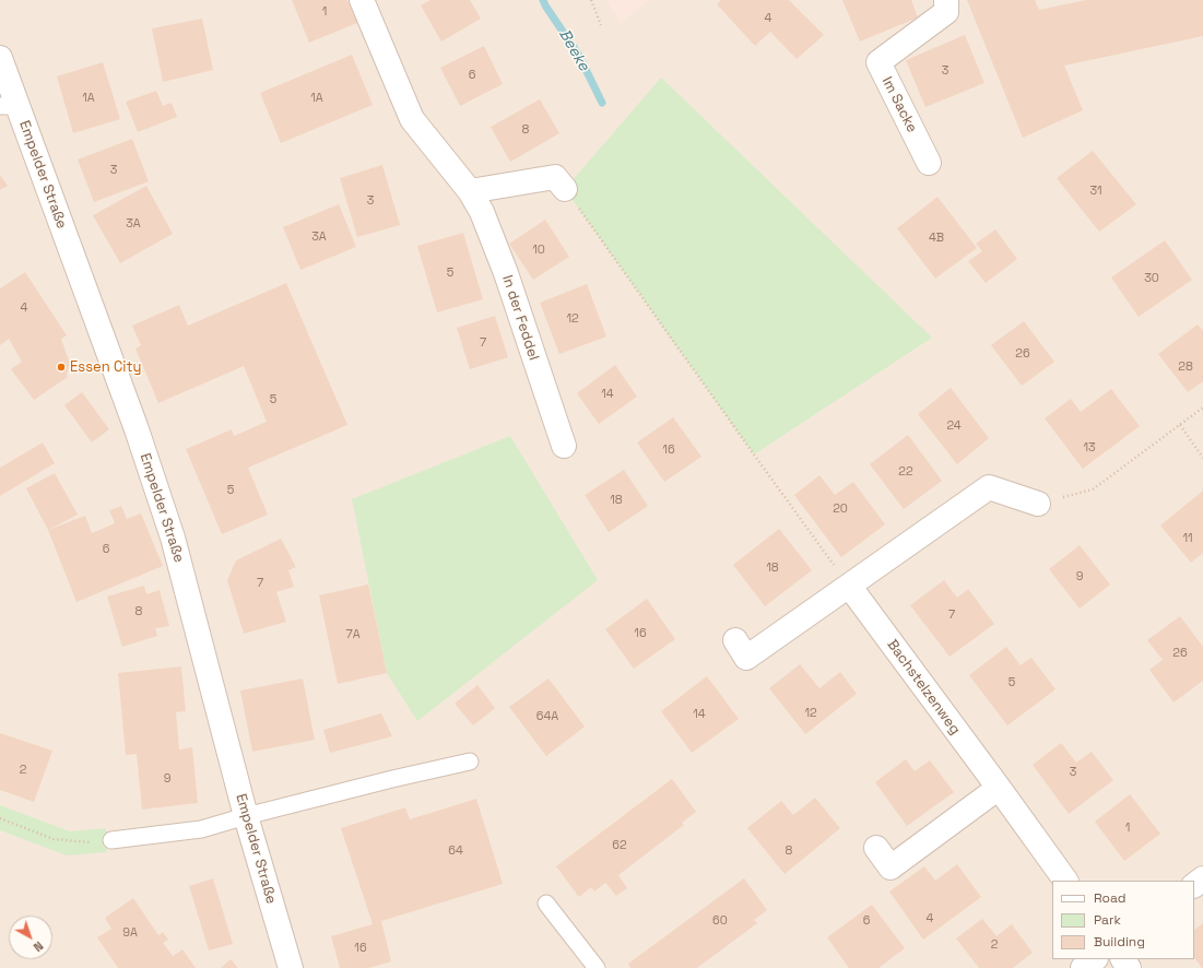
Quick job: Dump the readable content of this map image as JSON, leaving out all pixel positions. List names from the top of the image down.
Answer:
{
  "streets": {
    "street": [
      "Im Sacke",
      "Empelder Straße",
      "In der Feddel",
      "Bachstelzenweg"
    ]
  },
  "water": ["Beeke"],
  "places": ["Essen City"],
  "house_numbers": [
    "1",
    "4",
    "3",
    "6",
    "1A",
    "1A",
    "8",
    "3",
    "31",
    "3",
    "3A",
    "3A",
    "4B",
    "10",
    "5",
    "30",
    "4",
    "12",
    "7",
    "26",
    "28",
    "14",
    "5",
    "24",
    "13",
    "16",
    "22",
    "5",
    "18",
    "20",
    "11",
    "6",
    "18",
    "9",
    "7",
    "8",
    "7",
    "16",
    "7A",
    "26",
    "5",
    "12",
    "14",
    "64A",
    "2",
    "3",
    "9",
    "1",
    "62",
    "64",
    "8",
    "4",
    "60",
    "6",
    "9A",
    "2",
    "16"
  ],
  "legend": ["Road", "Park", "Building"],
  "north": "bottom right"
}
